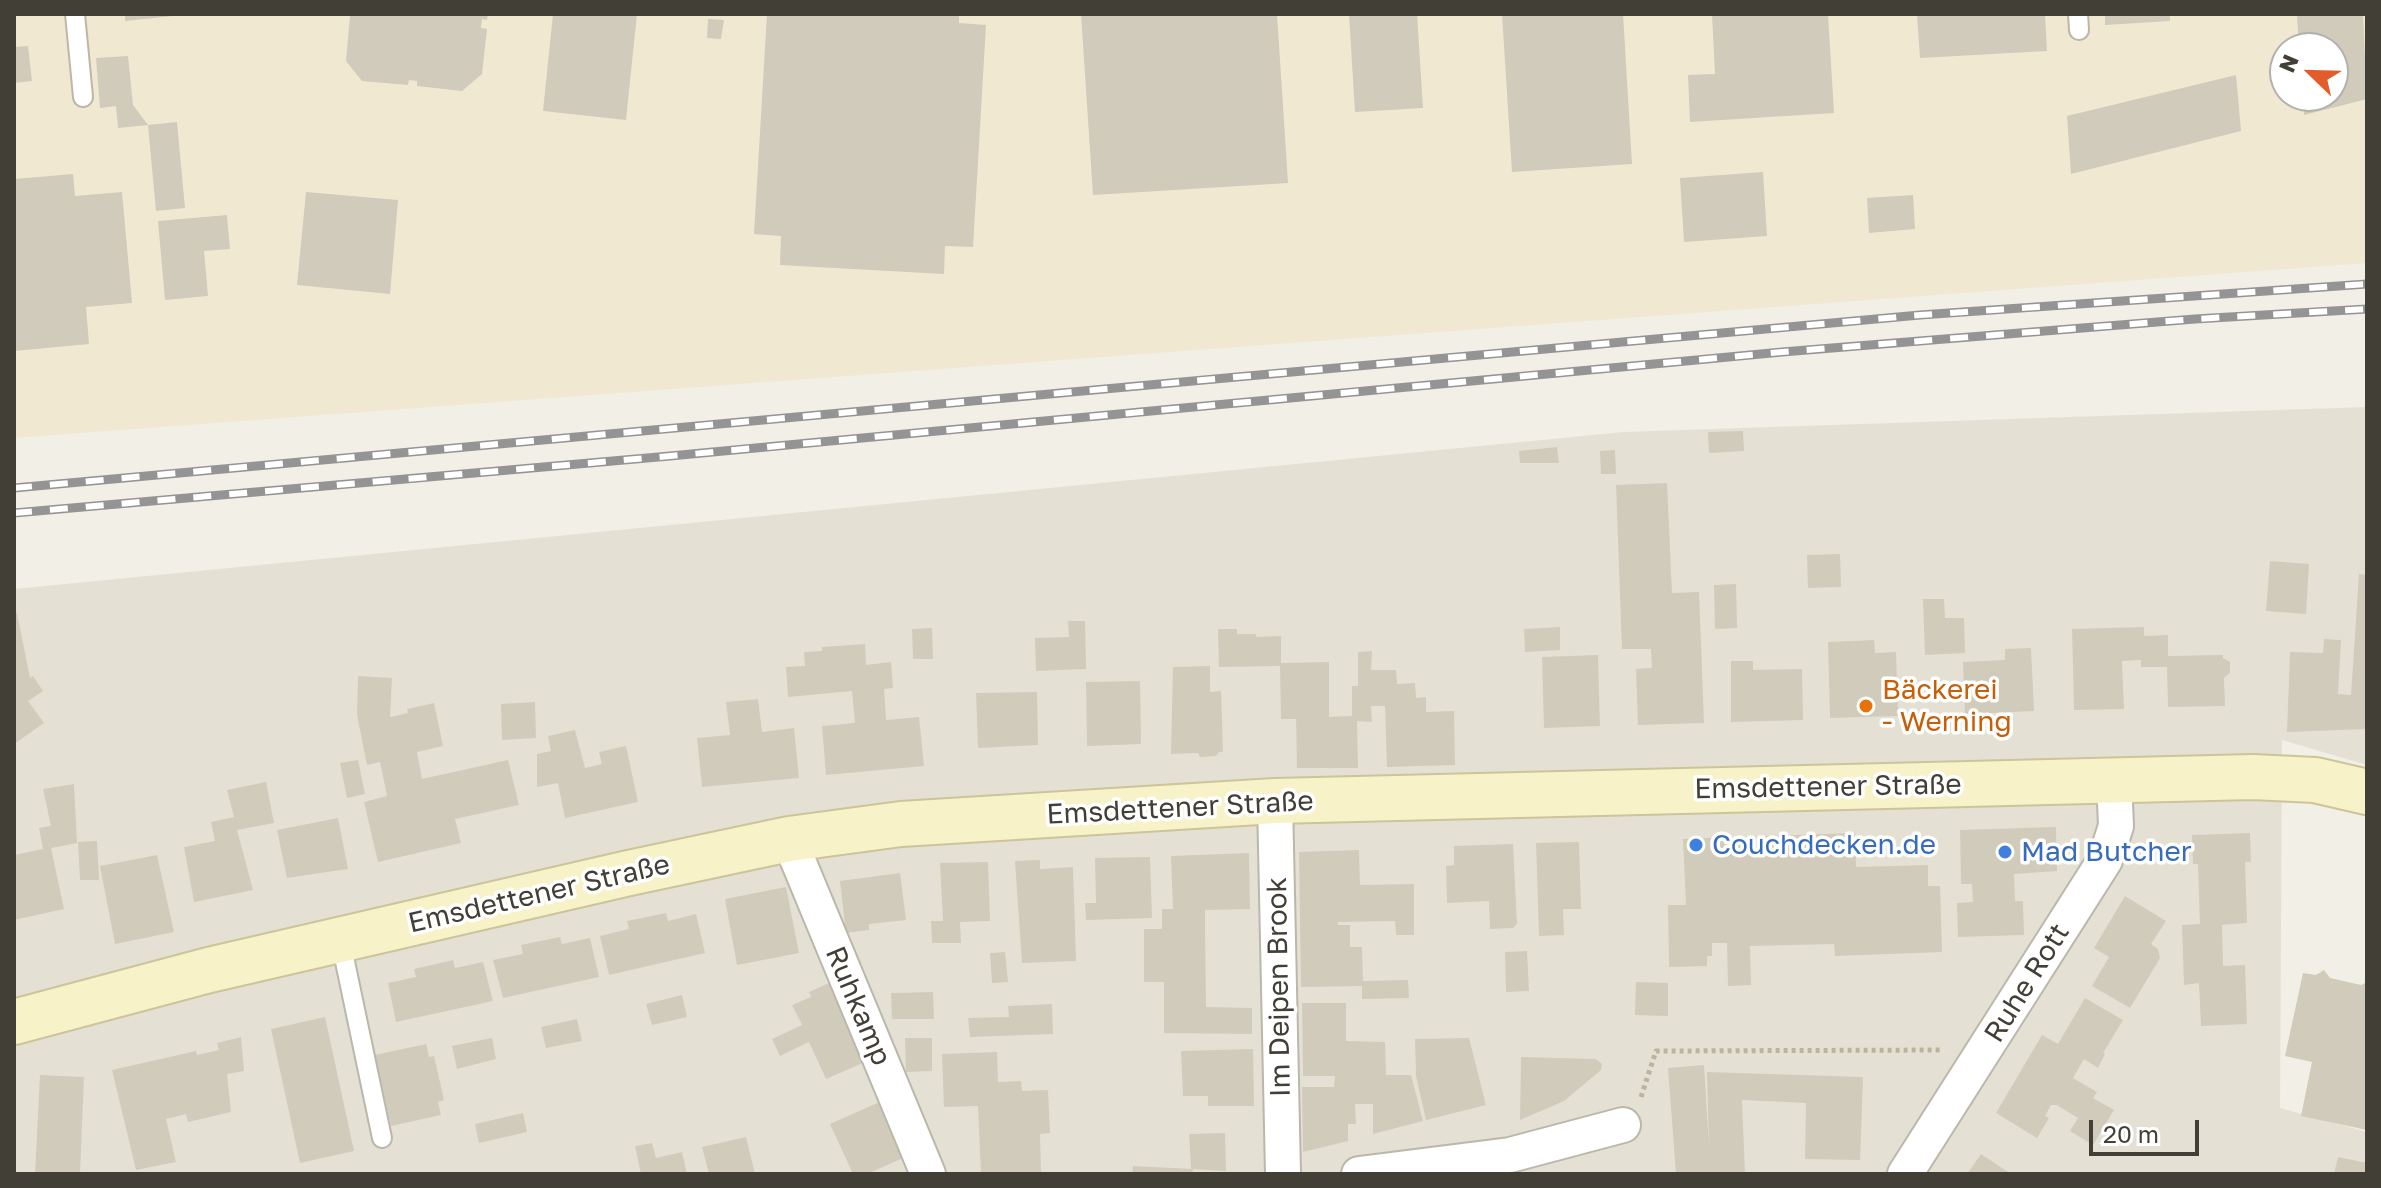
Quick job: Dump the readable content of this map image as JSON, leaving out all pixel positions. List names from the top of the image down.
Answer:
{
  "streets": {
    "street": [
      "Emsdettener Straße",
      "Ruhe Rott",
      "Im Deipen Brook",
      "Ruhkamp"
    ]
  },
  "crossings": [
    ["Emsdettener Straße", "Ruhe Rott"],
    ["Emsdettener Straße", "Im Deipen Brook"],
    ["Emsdettener Straße", "Ruhkamp"]
  ],
  "places": ["Bäckerei - Werning", "Couchdecken.de", "Mad Butcher"],
  "scale_bar": "20 m",
  "north": "top left"
}
